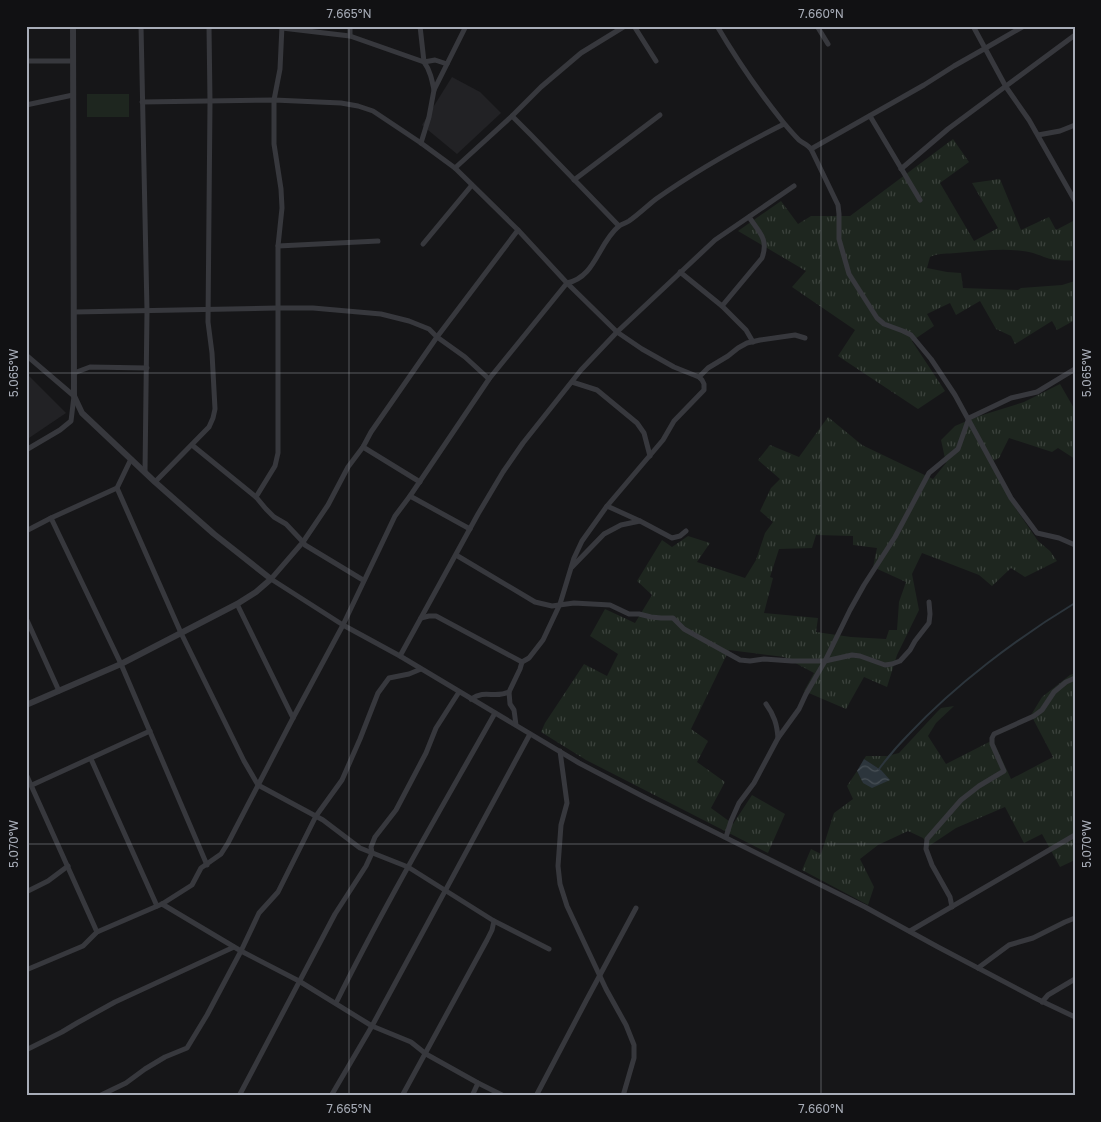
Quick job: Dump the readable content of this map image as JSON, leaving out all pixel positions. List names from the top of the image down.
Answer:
{
  "coordinates": [
    "7.665°N",
    "7.660°N",
    "5.065°W",
    "5.070°W"
  ]
}
